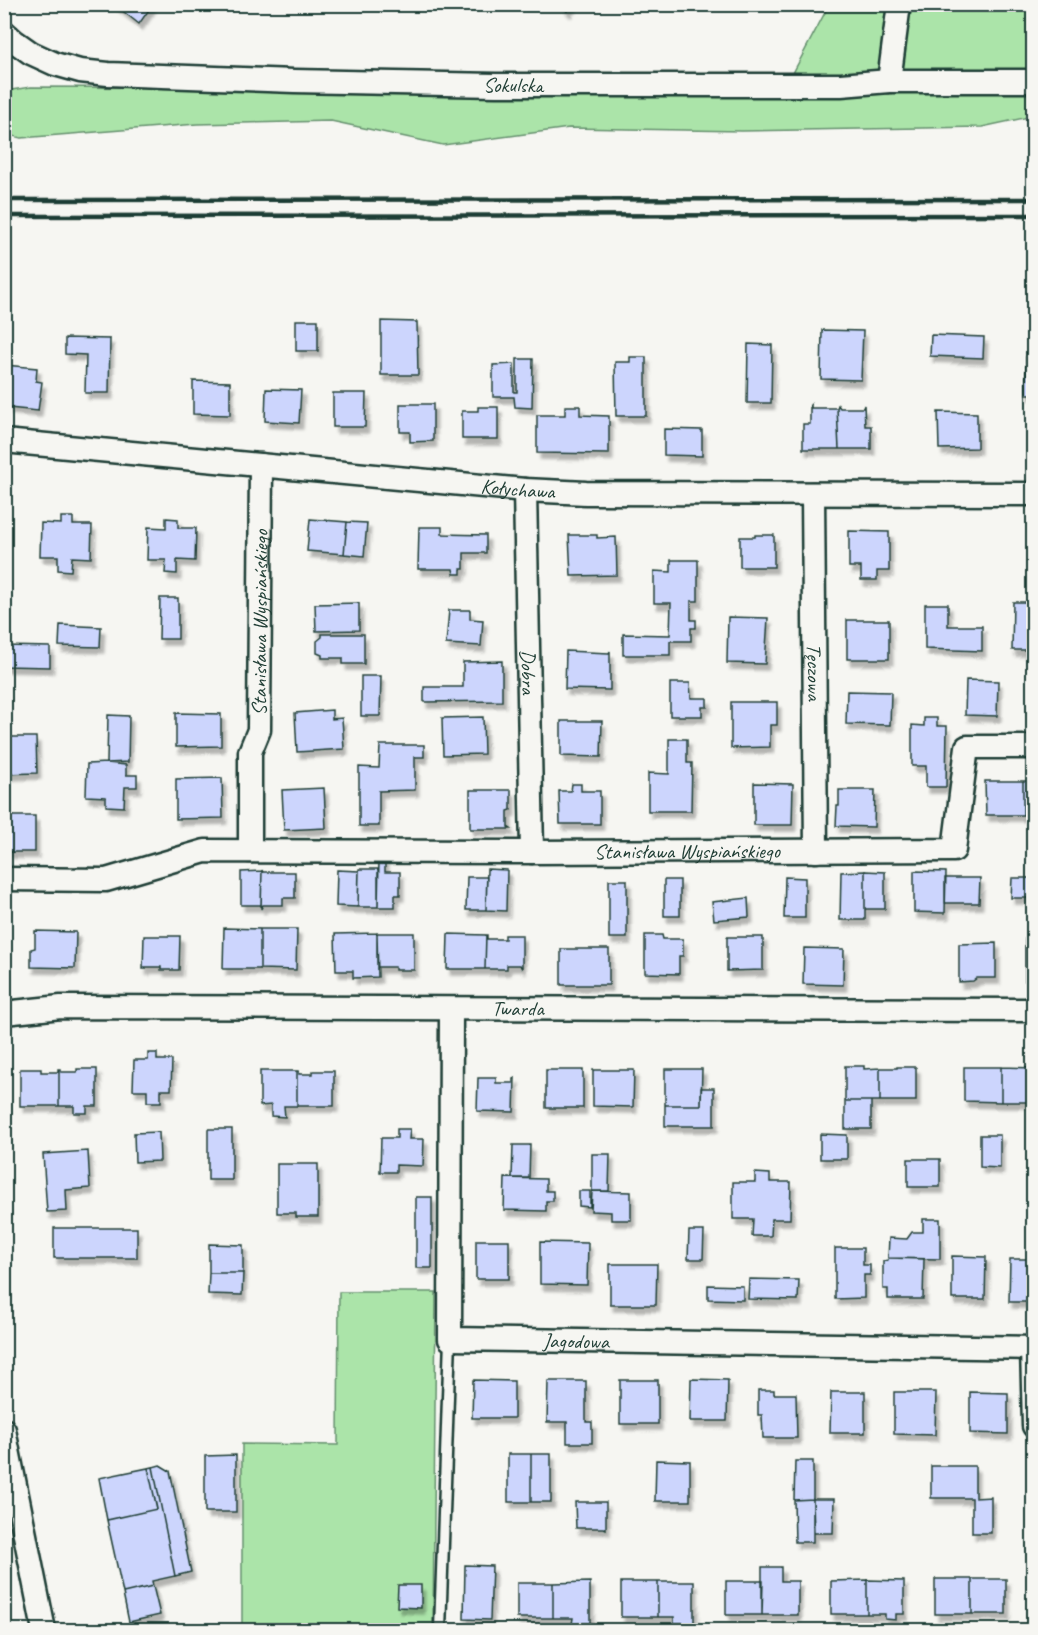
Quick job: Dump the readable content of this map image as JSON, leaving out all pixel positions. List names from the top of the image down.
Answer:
{
  "streets": {
    "street": [
      "Sokulska",
      "Kołychawa",
      "Stanisława Wyspiańskiego",
      "Dobra",
      "Tęczowa",
      "Twarda",
      "Jagodowa"
    ]
  },
  "crossings": [
    ["Kołychawa", "Stanisława Wyspiańskiego"],
    ["Kołychawa", "Dobra"],
    ["Kołychawa", "Tęczowa"],
    ["Stanisława Wyspiańskiego", "Dobra"],
    ["Stanisława Wyspiańskiego", "Tęczowa"]
  ]
}
